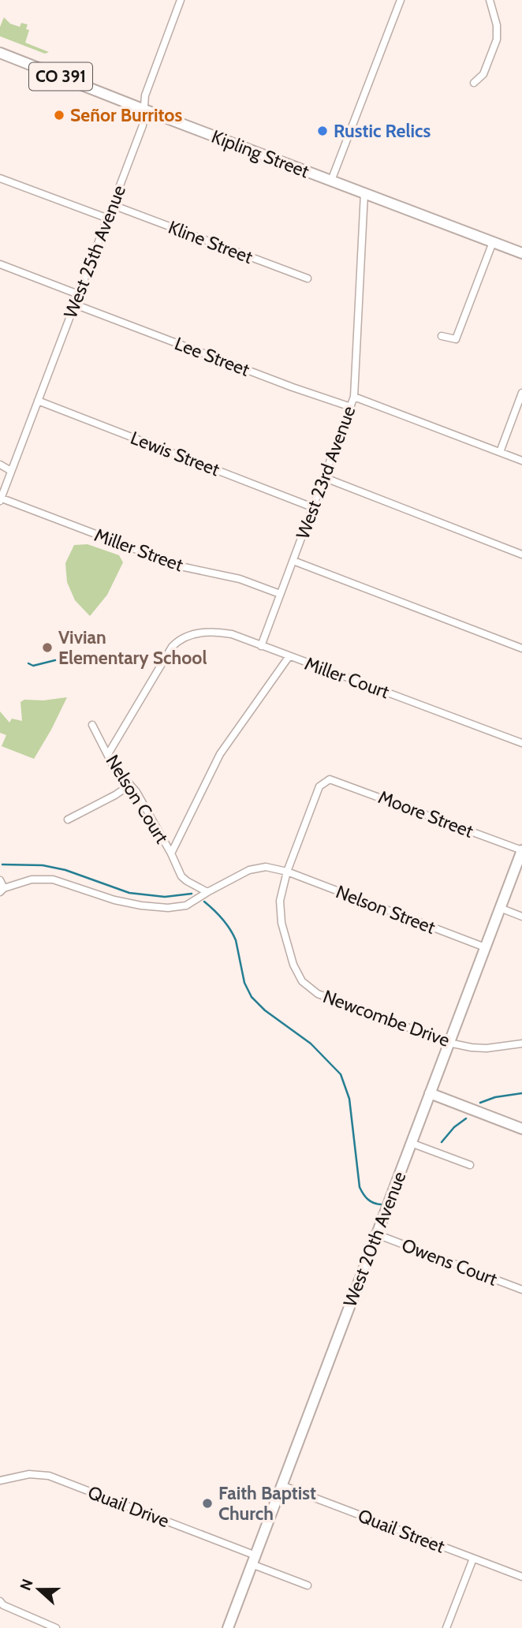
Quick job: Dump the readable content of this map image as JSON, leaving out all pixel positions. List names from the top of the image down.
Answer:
{
  "streets": {
    "street": [
      "CO 391",
      "Kipling Street",
      "Kline Street",
      "West 25th Avenue",
      "Lee Street",
      "Lewis Street",
      "West 23rd Avenue",
      "Miller Street",
      "Miller Court",
      "Nelson Court",
      "Moore Street",
      "Nelson Street",
      "Newcombe Drive",
      "West 20th Avenue",
      "Owens Court",
      "Quail Drive",
      "Quail Street"
    ]
  },
  "crossings": [
    ["Kipling Street", "West 25th Avenue"],
    ["Kipling Street", "West 23rd Avenue"],
    ["Kline Street", "West 25th Avenue"],
    ["West 25th Avenue", "Lee Street"],
    ["West 25th Avenue", "Lewis Street"],
    ["West 25th Avenue", "Miller Street"],
    ["Lee Street", "West 23rd Avenue"],
    ["Lewis Street", "West 23rd Avenue"],
    ["West 23rd Avenue", "Miller Street"],
    ["West 23rd Avenue", "Miller Court"],
    ["Miller Court", "Nelson Court"],
    ["Nelson Court", "Nelson Street"],
    ["Moore Street", "Newcombe Drive"],
    ["Moore Street", "West 20th Avenue"],
    ["Nelson Street", "Newcombe Drive"],
    ["Nelson Street", "West 20th Avenue"],
    ["Newcombe Drive", "West 20th Avenue"],
    ["West 20th Avenue", "Owens Court"],
    ["West 20th Avenue", "Quail Drive"],
    ["West 20th Avenue", "Quail Street"]
  ],
  "places": [
    "Señor Burritos",
    "Rustic Relics",
    "Vivian Elementary School",
    "Faith Baptist Church"
  ],
  "north": "left"
}
